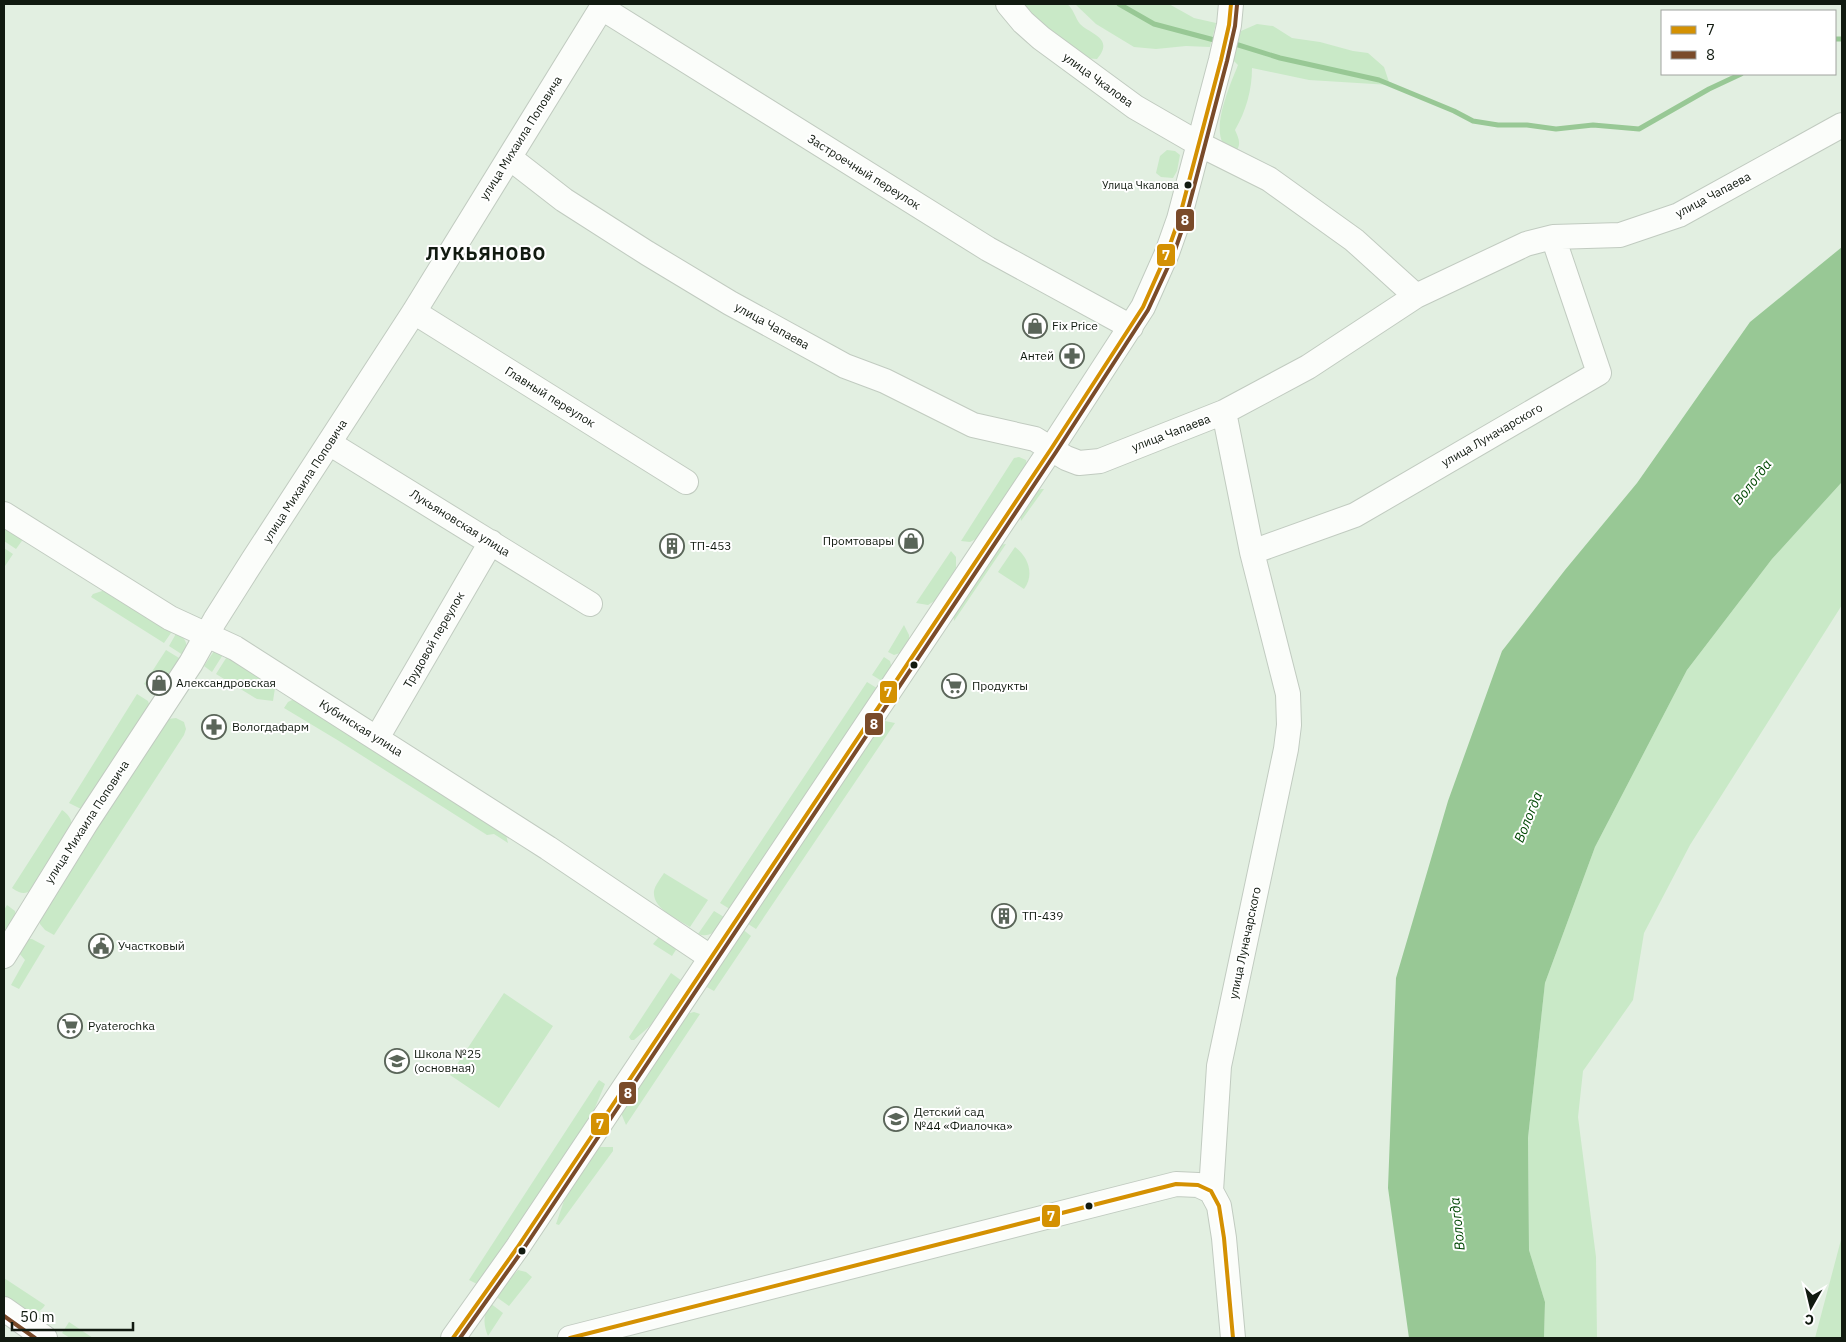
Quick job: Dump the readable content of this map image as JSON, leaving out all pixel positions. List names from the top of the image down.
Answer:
{
  "streets": {
    "street": [
      "улица Чкалова",
      "улица Михаила Поповича",
      "Застроечный переулок",
      "улица Чапаева",
      "Главный переулок",
      "улица Луначарского",
      "Лукьяновская улица",
      "Трудовой переулок",
      "Кубинская улица"
    ]
  },
  "crossings": [
    ["улица Чкалова", "улица Чапаева"],
    ["улица Михаила Поповича", "Застроечный переулок"],
    ["улица Михаила Поповича", "улица Чапаева"],
    ["улица Михаила Поповича", "Главный переулок"],
    ["улица Михаила Поповича", "Лукьяновская улица"],
    ["улица Михаила Поповича", "Кубинская улица"],
    ["улица Чапаева", "улица Луначарского"],
    ["Лукьяновская улица", "Трудовой переулок"],
    ["Трудовой переулок", "Кубинская улица"]
  ],
  "districts": ["ЛУКЬЯНОВО"],
  "water": ["Вологда"],
  "places": {
    "other": ["Улица Чкалова"],
    "shop": ["Fix Price", "Промтовары", "Александровская"],
    "pharmacy": ["Антей", "Вологдафарм"],
    "building": ["ТП-453", "ТП-439"],
    "supermarket": ["Продукты", "Pyaterochka"],
    "public building": ["Участковый"],
    "school or university": ["Школа №25 (основная)", "Детский сад №44 «Фиалочка»"]
  },
  "lines": ["transit line 7", "transit line 8"],
  "legend": ["7", "8"],
  "scale_bar": "50 m",
  "north": "bottom"
}
